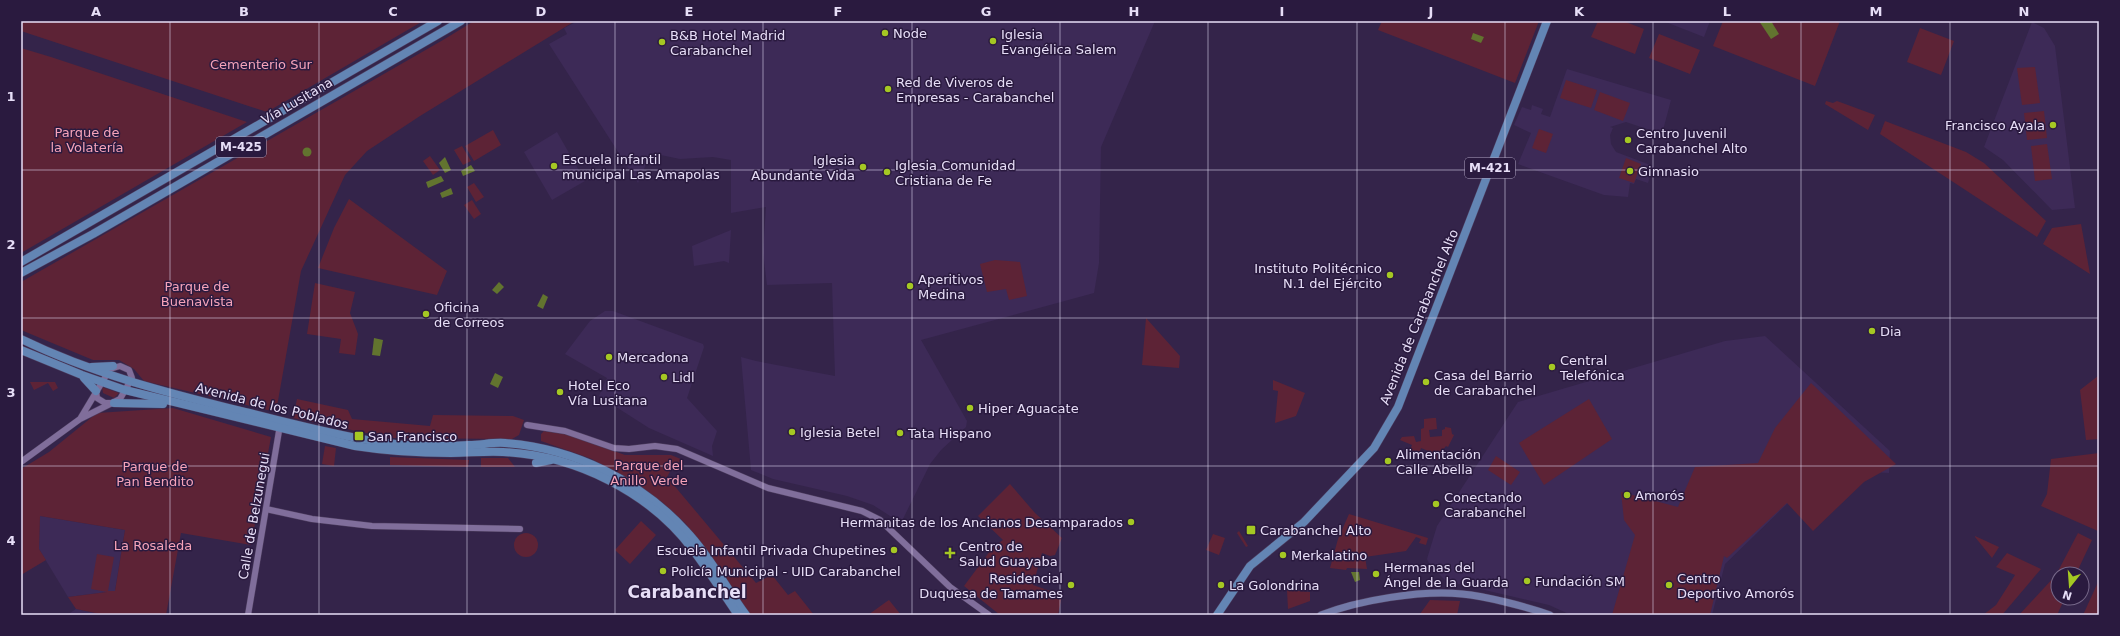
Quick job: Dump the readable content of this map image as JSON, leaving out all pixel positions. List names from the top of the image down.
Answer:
{
  "streets": {
    "main road": [
      "Vía Lusitana",
      "M-425",
      "M-421",
      "Avenida de Carabanchel Alto",
      "Avenida de los Poblados"
    ],
    "street": ["Calle de Belzunegui"]
  },
  "crossings": [
    ["Avenida de los Poblados", "Calle de Belzunegui"]
  ],
  "districts": ["Carabanchel"],
  "parks": [
    "Cementerio Sur",
    "Parque de la Volatería",
    "Parque de Buenavista",
    "Parque del Anillo Verde",
    "Parque de Pan Bendito",
    "La Rosaleda"
  ],
  "places": {
    "other": [
      "Node",
      "Iglesia Evangélica Salem",
      "B&B Hotel Madrid Carabanchel",
      "Red de Viveros de Empresas - Carabanchel",
      "Francisco Ayala",
      "Centro Juvenil Carabanchel Alto",
      "Escuela infantil municipal Las Amapolas",
      "Iglesia Abundante Vida",
      "Gimnasio",
      "Iglesia Comunidad Cristiana de Fe",
      "Instituto Politécnico N.1 del Ejército",
      "Aperitivos Medina",
      "Oficina de Correos",
      "Dia",
      "Mercadona",
      "Central Telefónica",
      "Lidl",
      "Casa del Barrio de Carabanchel",
      "Hotel Eco Vía Lusitana",
      "Hiper Aguacate",
      "Iglesia Betel",
      "Tata Hispano",
      "Alimentación Calle Abella",
      "Amorós",
      "Conectando Carabanchel",
      "Hermanitas de los Ancianos Desamparados",
      "Escuela Infantil Privada Chupetines",
      "Merkalatino",
      "Policía Municipal - UID Carabanchel",
      "Hermanas del Ángel de la Guarda",
      "Fundación SM",
      "Residencial Duquesa de Tamames",
      "La Golondrina",
      "Centro Deportivo Amorós"
    ],
    "transit": ["San Francisco", "Carabanchel Alto"],
    "health": ["Centro de Salud Guayaba"]
  },
  "north": "bottom",
  "grid": {
    "columns": [
      "A",
      "B",
      "C",
      "D",
      "E",
      "F",
      "G",
      "H",
      "I",
      "J",
      "K",
      "L",
      "M",
      "N"
    ],
    "rows": [
      "1",
      "2",
      "3",
      "4"
    ]
  }
}
